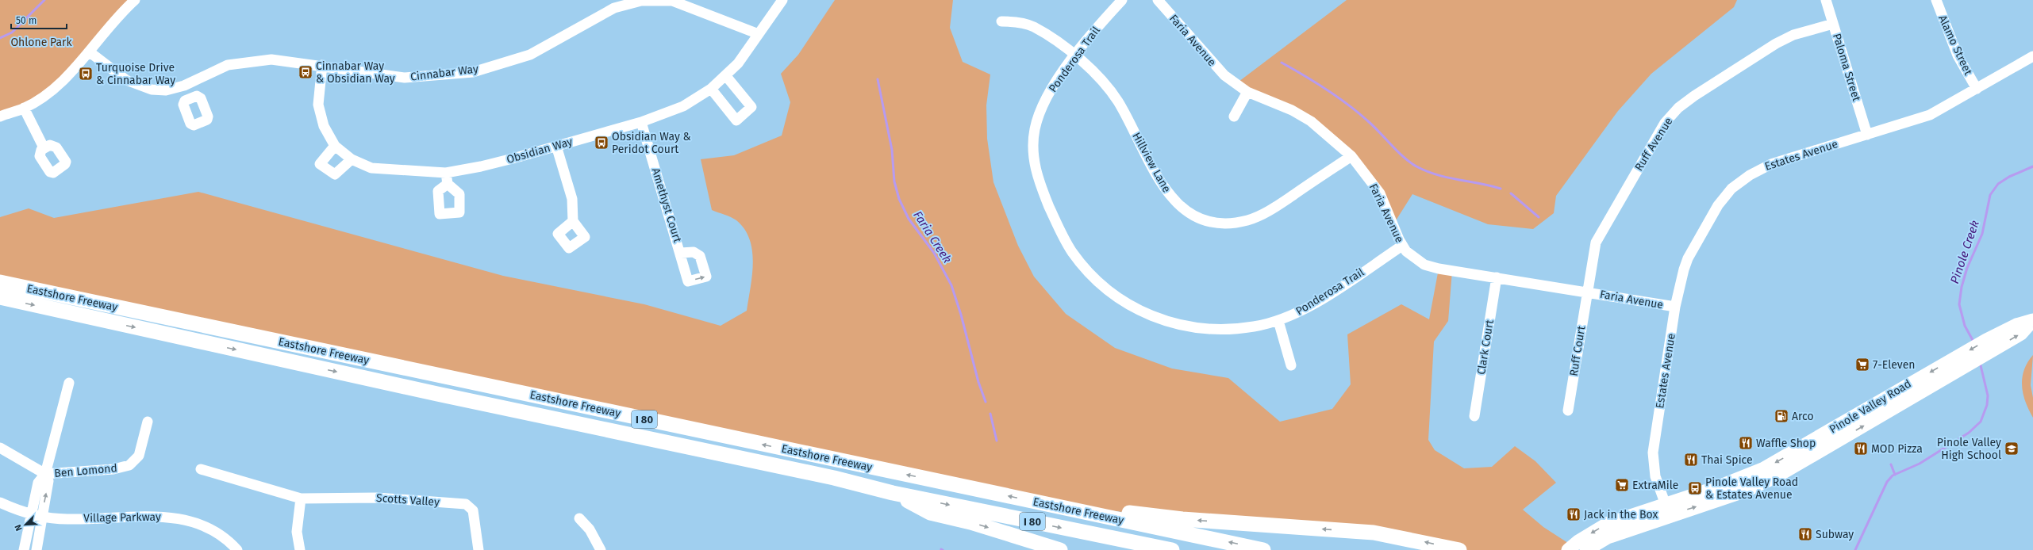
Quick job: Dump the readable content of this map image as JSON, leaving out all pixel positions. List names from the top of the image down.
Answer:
{
  "streets": {
    "highway": ["Eastshore Freeway", "I 80"],
    "main road": ["Pinole Valley Road"],
    "street": [
      "Faria Avenue",
      "Alamo Street",
      "Ponderosa Trail",
      "Paloma Street",
      "Cinnabar Way",
      "Ruff Avenue",
      "Obsidian Way",
      "Estates Avenue",
      "Hillview Lane",
      "Amethyst Court",
      "Clark Court",
      "Ruff Court",
      "Ben Lomond",
      "Scotts Valley",
      "Village Parkway"
    ]
  },
  "crossings": [
    ["Faria Avenue", "Ponderosa Trail"],
    ["Faria Avenue", "Ruff Avenue"],
    ["Faria Avenue", "Estates Avenue"],
    ["Faria Avenue", "Hillview Lane"],
    ["Faria Avenue", "Clark Court"],
    ["Faria Avenue", "Ruff Court"],
    ["Alamo Street", "Estates Avenue"],
    ["Ponderosa Trail", "Hillview Lane"],
    ["Paloma Street", "Ruff Avenue"],
    ["Paloma Street", "Estates Avenue"],
    ["Cinnabar Way", "Obsidian Way"],
    ["Ruff Avenue", "Ruff Court"],
    ["Obsidian Way", "Amethyst Court"],
    ["Estates Avenue", "Pinole Valley Road"]
  ],
  "water": ["Faria Creek", "Pinole Creek"],
  "parks": ["Ohlone Park"],
  "places": {
    "bus stop": [
      "Cinnabar Way & Obsidian Way",
      "Turquoise Drive & Cinnabar Way",
      "Obsidian Way & Peridot Court",
      "Pinole Valley Road & Estates Avenue"
    ],
    "supermarket": ["7-Eleven", "ExtraMile"],
    "fuel station": ["Arco"],
    "restaurant": [
      "Waffle Shop",
      "MOD Pizza",
      "Thai Spice",
      "Jack in the Box",
      "Subway"
    ],
    "school or university": ["Pinole Valley High School"]
  },
  "scale_bar": "50 m",
  "north": "bottom left"
}
